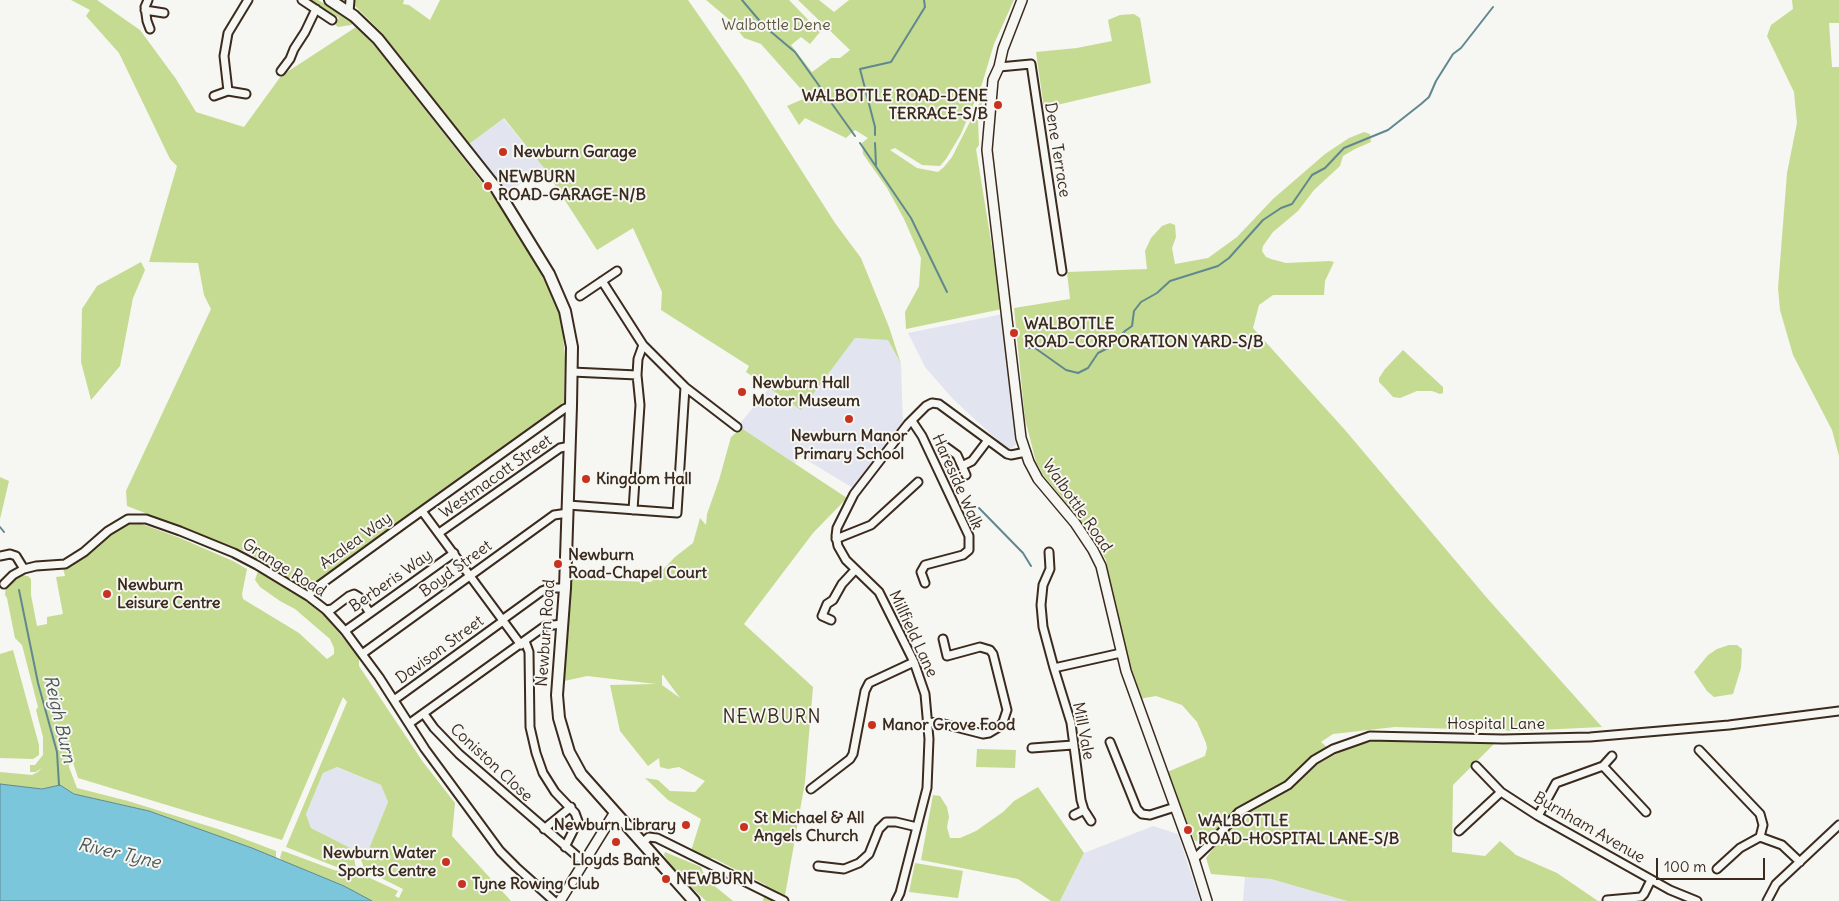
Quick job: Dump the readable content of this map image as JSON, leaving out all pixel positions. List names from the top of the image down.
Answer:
{
  "streets": {
    "main road": ["Newburn Road"],
    "street": [
      "Dene Terrace",
      "Westmacott Street",
      "Hareside Walk",
      "Walbottle Road",
      "Azalea Way",
      "Grange Road",
      "Boyd Street",
      "Berberis Way",
      "Millfield Lane",
      "Davison Street",
      "Hospital Lane",
      "Mill Vale",
      "Coniston Close",
      "Burnham Avenue"
    ]
  },
  "crossings": [
    ["Dene Terrace", "Walbottle Road"],
    ["Westmacott Street", "Newburn Road"],
    ["Walbottle Road", "Hospital Lane"],
    ["Azalea Way", "Grange Road"],
    ["Azalea Way", "Newburn Road"],
    ["Grange Road", "Boyd Street"],
    ["Grange Road", "Berberis Way"],
    ["Grange Road", "Davison Street"],
    ["Boyd Street", "Newburn Road"],
    ["Newburn Road", "Davison Street"]
  ],
  "districts": ["NEWBURN"],
  "water": ["Reigh Burn", "River Tyne"],
  "parks": ["Walbottle Dene"],
  "places": [
    "WALBOTTLE ROAD-DENE TERRACE-S/B",
    "Newburn Garage",
    "NEWBURN ROAD-GARAGE-N/B",
    "WALBOTTLE ROAD-CORPORATION YARD-S/B",
    "Newburn Hall Motor Museum",
    "Newburn Manor Primary School",
    "Kingdom Hall",
    "Newburn Road-Chapel Court",
    "Newburn Leisure Centre",
    "Manor Grove Food",
    "Newburn Library",
    "St Michael & All Angels Church",
    "WALBOTTLE ROAD-HOSPITAL LANE-S/B",
    "Lloyds Bank",
    "Newburn Water Sports Centre",
    "NEWBURN",
    "Tyne Rowing Club"
  ],
  "scale_bar": "100 m"
}
